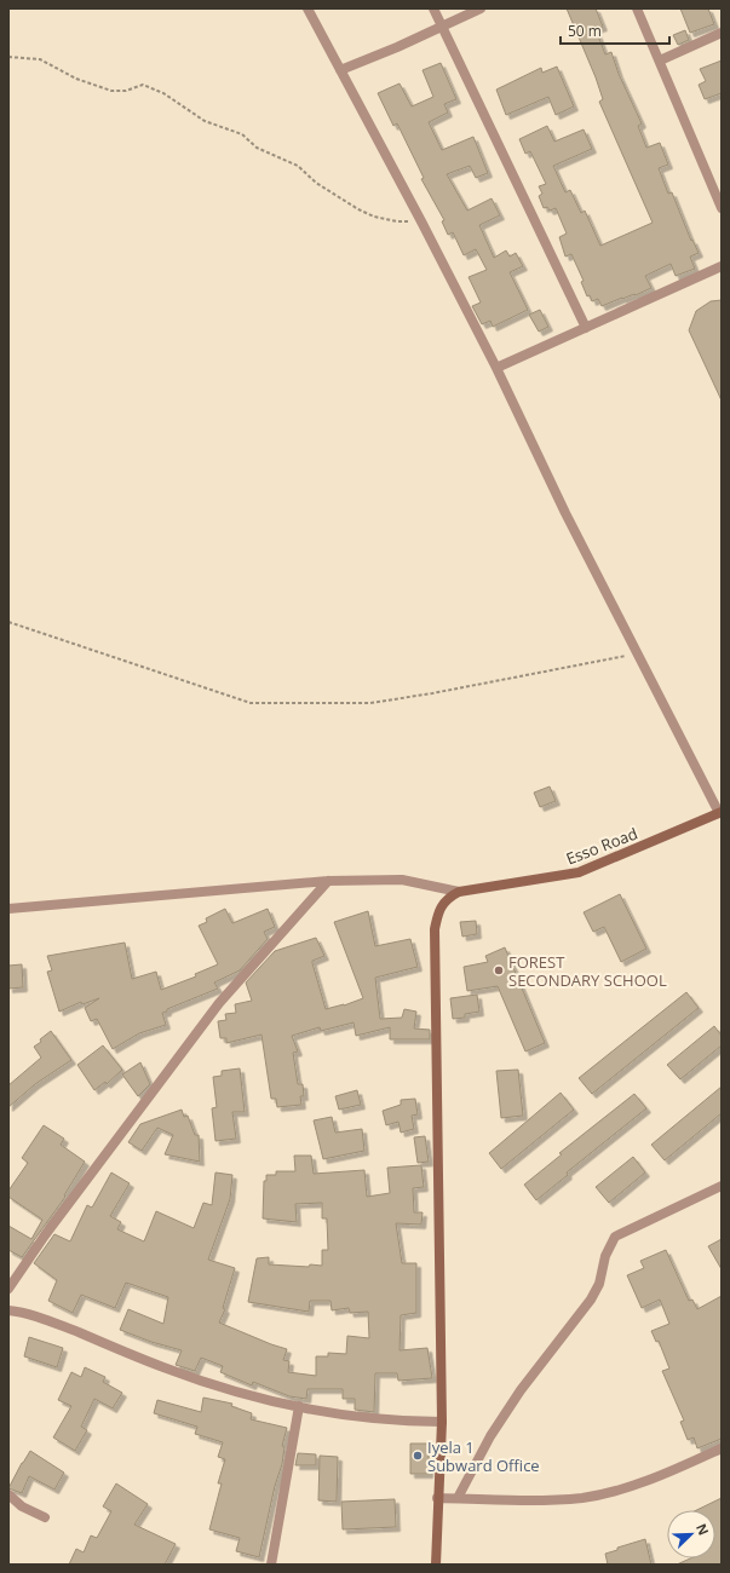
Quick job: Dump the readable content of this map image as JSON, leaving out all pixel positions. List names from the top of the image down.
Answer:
{
  "streets": {
    "street": ["Esso Road"]
  },
  "places": ["FOREST SECONDARY SCHOOL", "Iyela 1 Subward Office"],
  "scale_bar": "50 m",
  "north": "top right"
}
